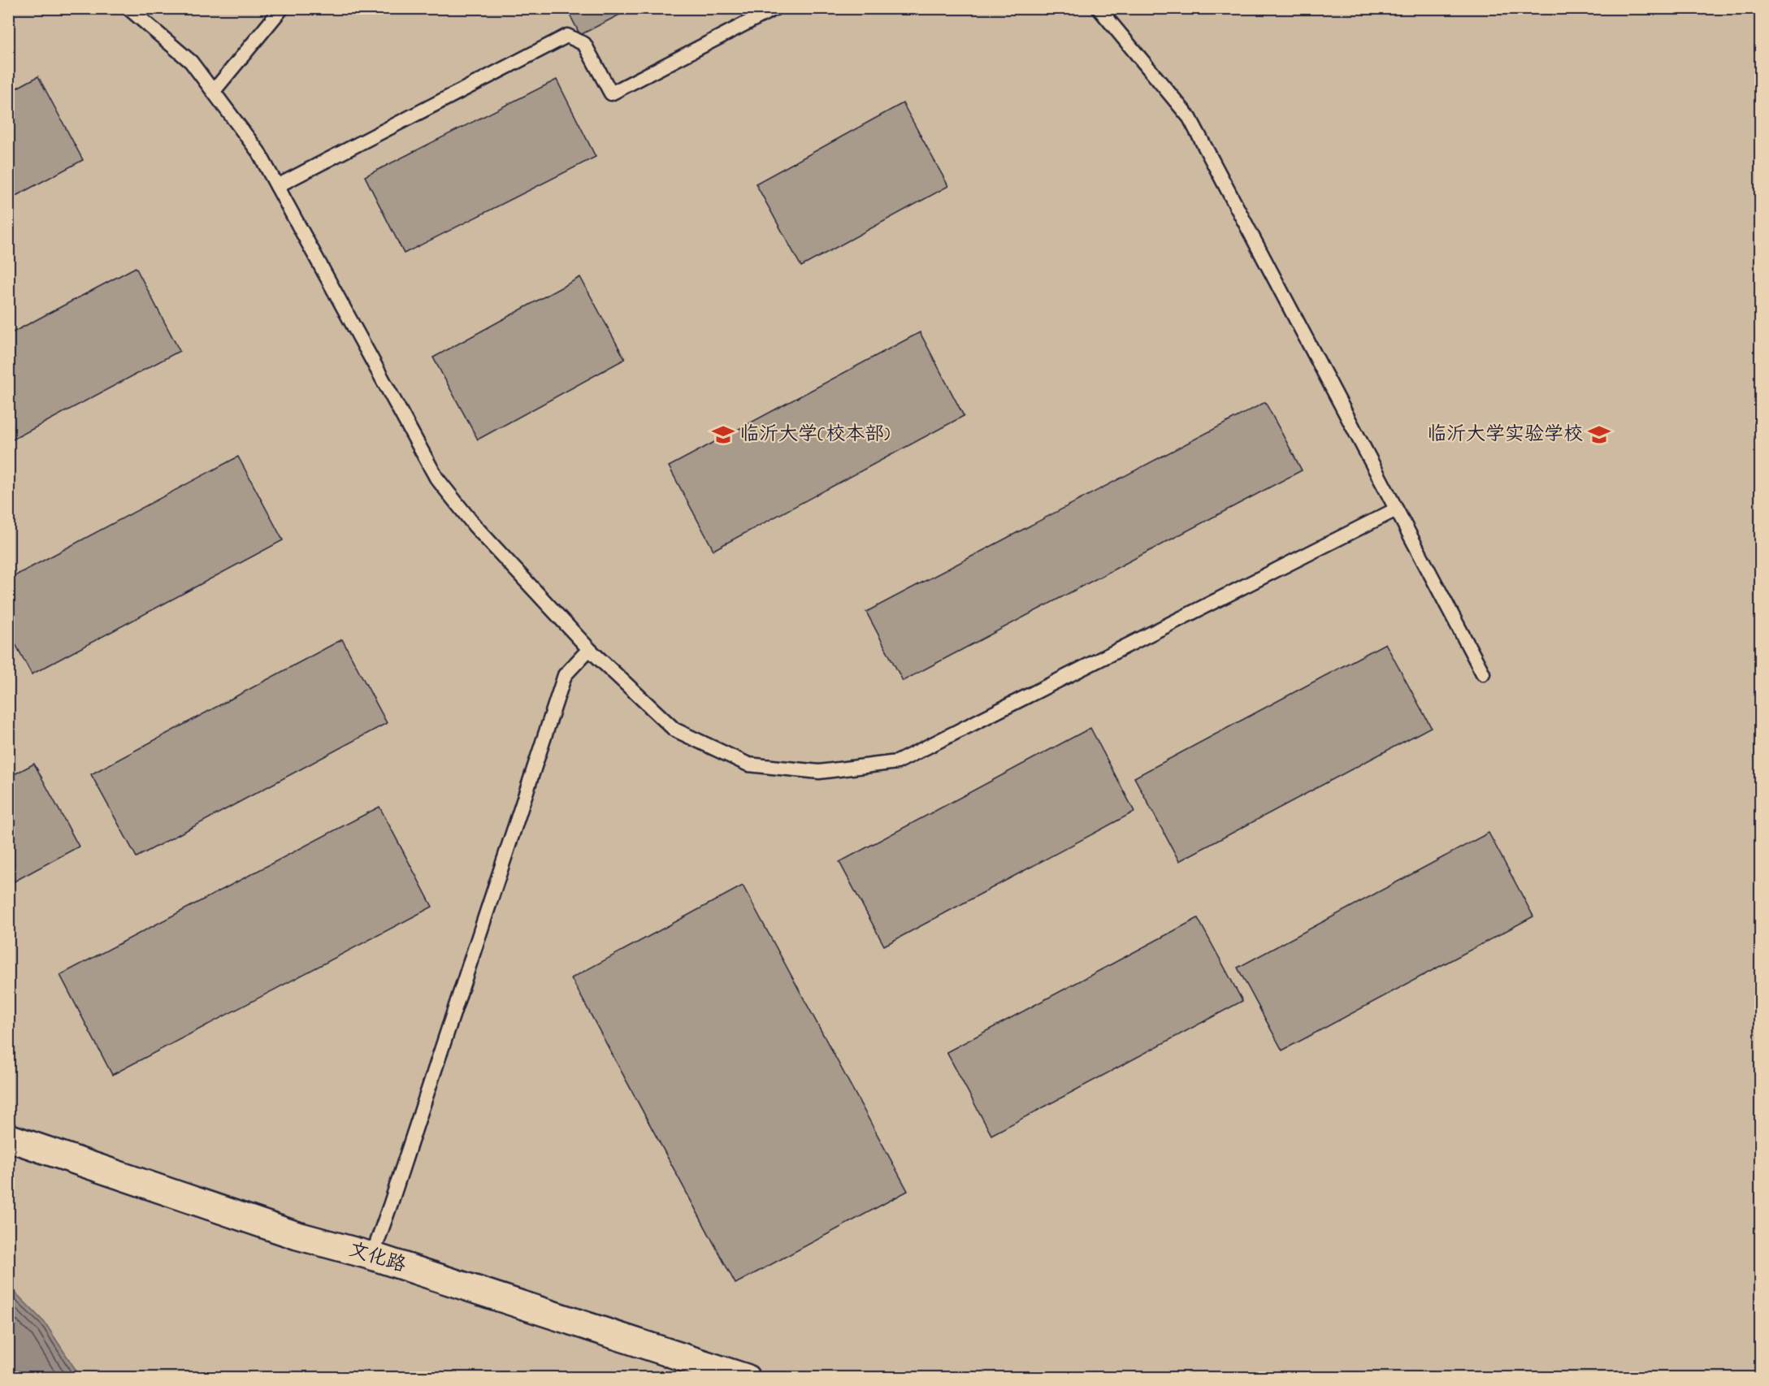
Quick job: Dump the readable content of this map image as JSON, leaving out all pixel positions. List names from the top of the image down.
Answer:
{
  "streets": {
    "street": ["文化路"]
  },
  "places": {
    "school or university": ["临沂大学(校本部)", "临沂大学实验学校"]
  }
}
